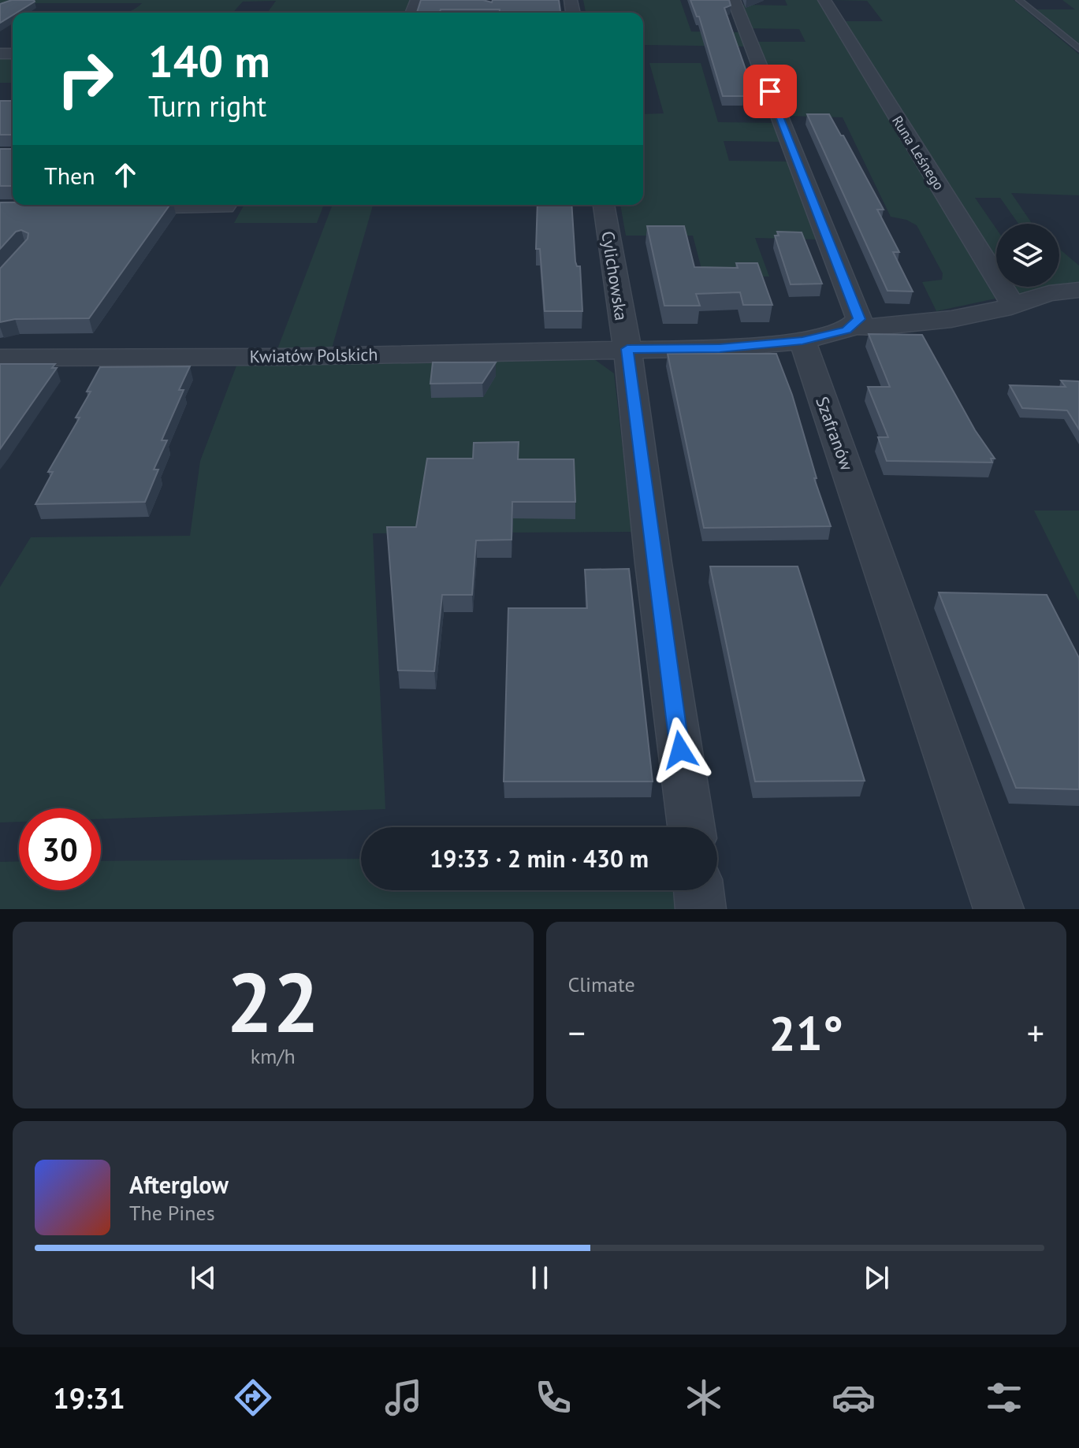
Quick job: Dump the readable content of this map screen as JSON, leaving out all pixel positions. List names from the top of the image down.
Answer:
{
  "streets": {
    "street": [
      "Runa Leśnego",
      "Cylichowska",
      "Kwiatów Polskich",
      "Szafranów"
    ]
  },
  "crossings": [
    ["Cylichowska", "Kwiatów Polskich"],
    ["Kwiatów Polskich", "Szafranów"]
  ],
  "page": {
    "turn": ["140 m", "Turn right"],
    "then": "Then",
    "limit": "30",
    "trip": "19:33 · 2 min · 430 m",
    "tile": [
      ["22", "km/h"],
      "Climate"
    ],
    "heat": ["−", "21°", "+"],
    "song": ["Afterglow", "The Pines"],
    "tabs": "19:31"
  }
}
